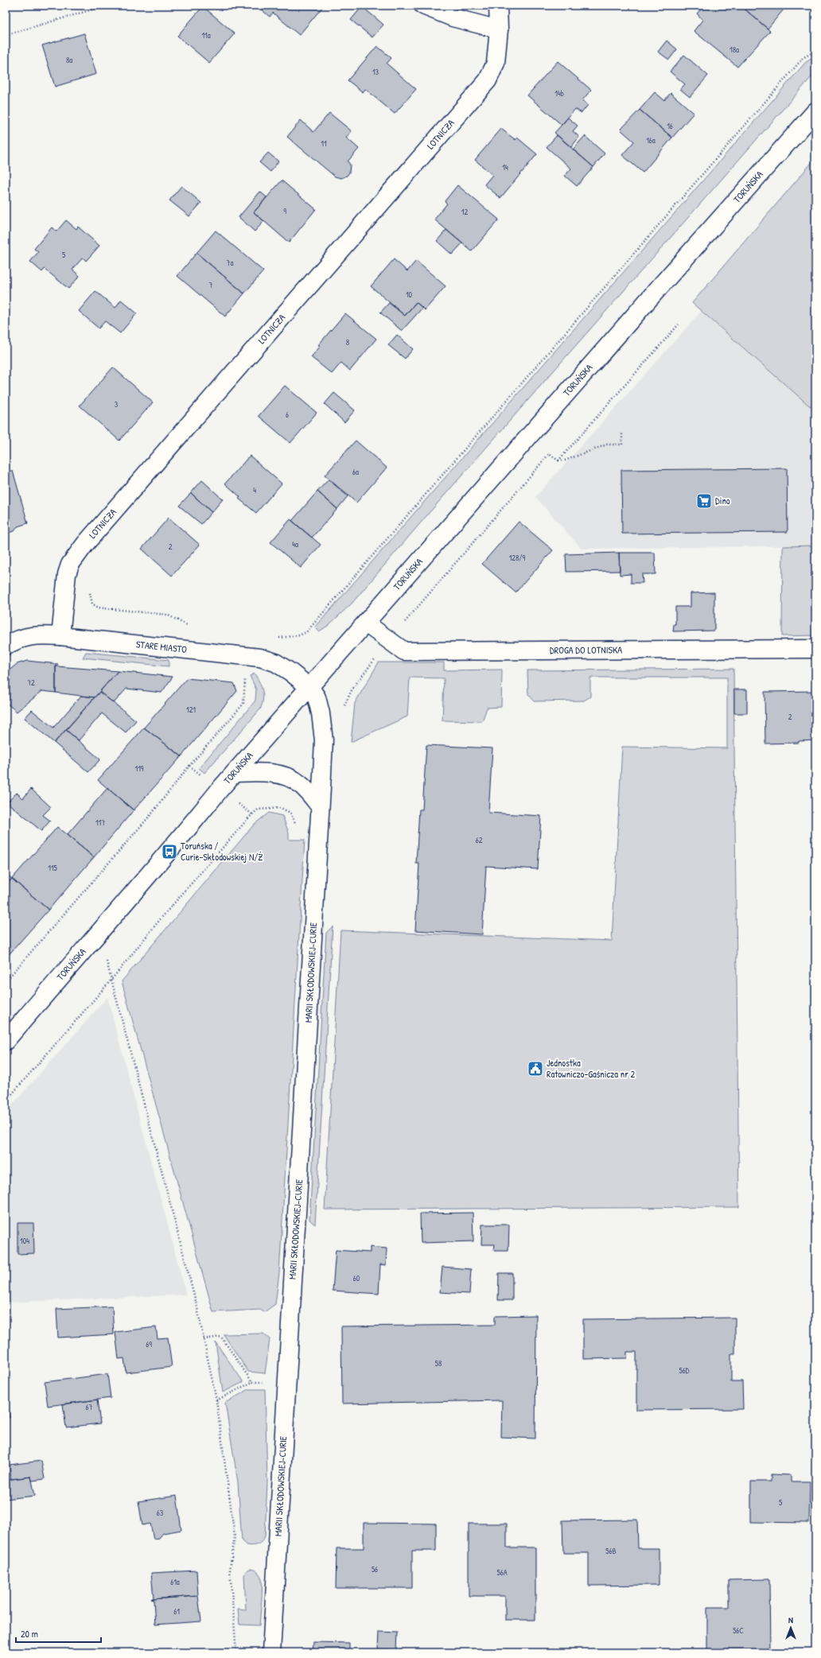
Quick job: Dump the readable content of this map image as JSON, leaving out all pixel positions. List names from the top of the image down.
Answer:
{
  "streets": {
    "street": [
      "LOTNICZA",
      "TORUŃSKA",
      "STARE MIASTO",
      "DROGA DO LOTNISKA",
      "MARII SKŁODOWSKIEJ-CURIE"
    ]
  },
  "crossings": [
    ["LOTNICZA", "STARE MIASTO"],
    ["TORUŃSKA", "STARE MIASTO"],
    ["TORUŃSKA", "DROGA DO LOTNISKA"],
    ["TORUŃSKA", "MARII SKŁODOWSKIEJ-CURIE"],
    ["STARE MIASTO", "MARII SKŁODOWSKIEJ-CURIE"]
  ],
  "places": {
    "supermarket": ["Dino"],
    "bus stop": ["Toruńska / Curie-Skłodowskiej N/Ż"],
    "public building": ["Jednostka Ratowniczo-Gaśnicza nr 2"]
  },
  "house_numbers": [
    "11a",
    "18a",
    "8a",
    "13",
    "14b",
    "16",
    "16a",
    "11",
    "14",
    "9",
    "12",
    "5",
    "7a",
    "7",
    "10",
    "8",
    "3",
    "6",
    "6a",
    "4",
    "4a",
    "2",
    "128/9",
    "72",
    "121",
    "2",
    "119",
    "117",
    "62",
    "115",
    "104",
    "60",
    "69",
    "58",
    "56D",
    "67",
    "5",
    "63",
    "56B",
    "56",
    "56A",
    "61a",
    "61",
    "56C"
  ],
  "scale_bar": "20 m",
  "north": "top"
}
